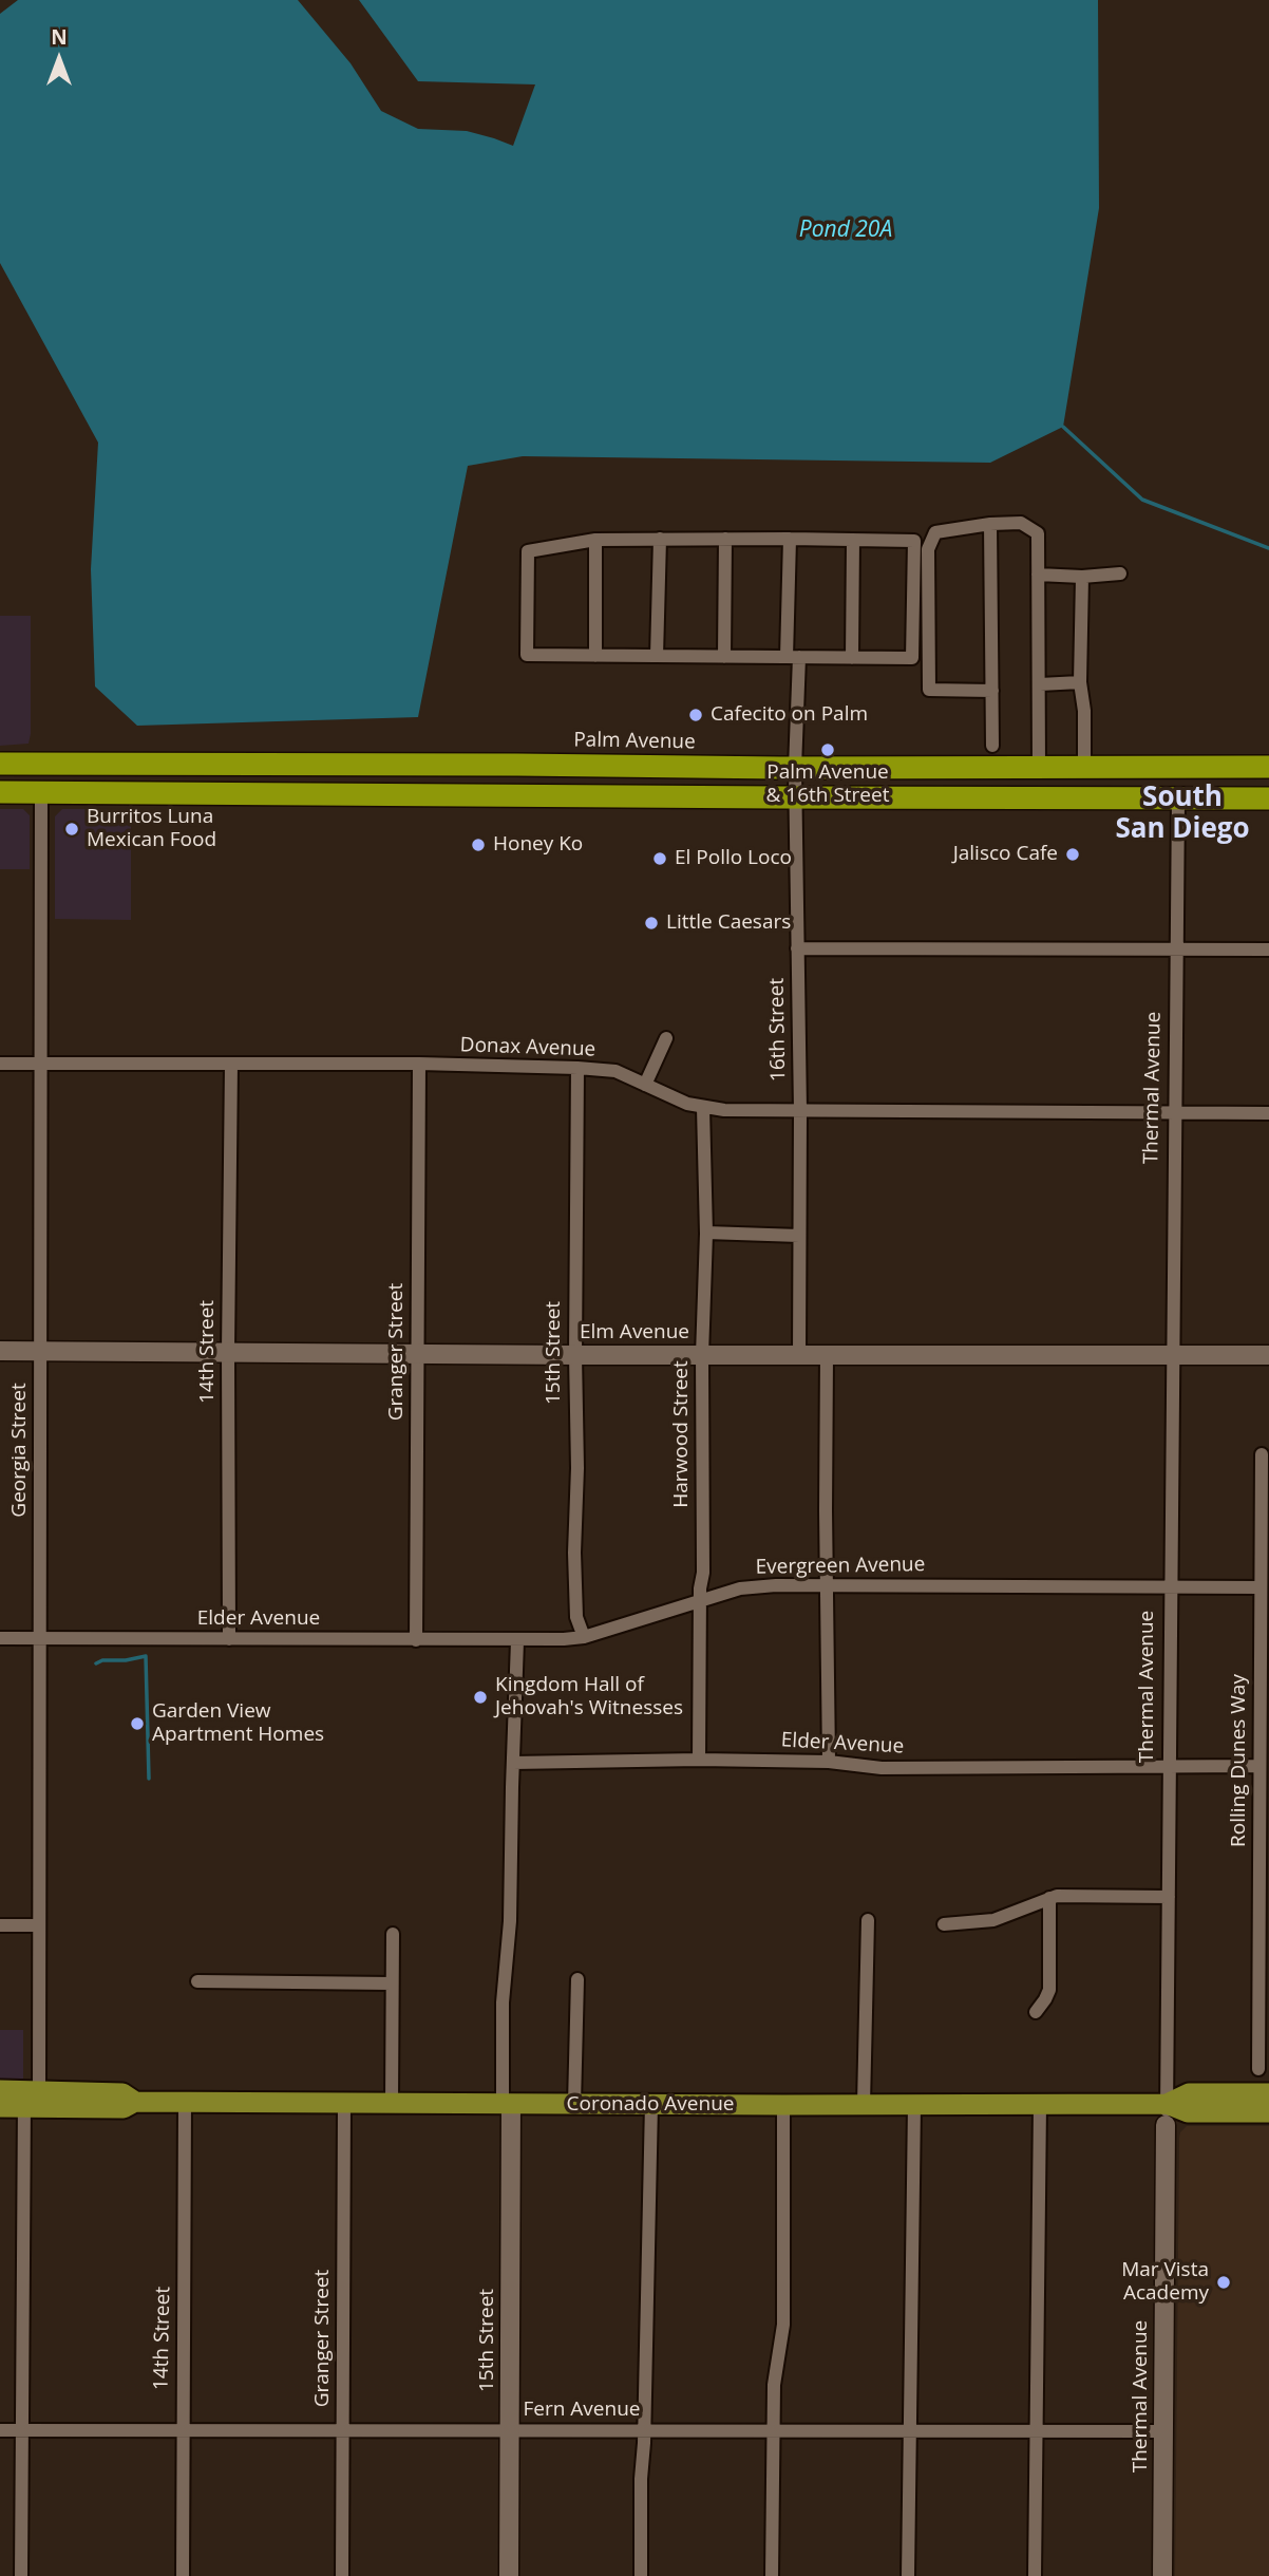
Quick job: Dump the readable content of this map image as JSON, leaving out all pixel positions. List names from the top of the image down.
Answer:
{
  "streets": {
    "highway": ["Palm Avenue"],
    "main road": ["Coronado Avenue"],
    "street": [
      "16th Street",
      "Donax Avenue",
      "Thermal Avenue",
      "Elm Avenue",
      "14th Street",
      "Granger Street",
      "15th Street",
      "Harwood Street",
      "Georgia Street",
      "Evergreen Avenue",
      "Elder Avenue",
      "Rolling Dunes Way",
      "Fern Avenue"
    ]
  },
  "crossings": [
    ["Palm Avenue", "16th Street"],
    ["16th Street", "Donax Avenue"],
    ["16th Street", "Elm Avenue"],
    ["Donax Avenue", "Thermal Avenue"],
    ["Donax Avenue", "14th Street"],
    ["Donax Avenue", "Granger Street"],
    ["Donax Avenue", "15th Street"],
    ["Donax Avenue", "Harwood Street"],
    ["Donax Avenue", "Georgia Street"],
    ["Thermal Avenue", "Elm Avenue"],
    ["Thermal Avenue", "Evergreen Avenue"],
    ["Thermal Avenue", "Elder Avenue"],
    ["Thermal Avenue", "Coronado Avenue"],
    ["Thermal Avenue", "Fern Avenue"],
    ["Elm Avenue", "14th Street"],
    ["Elm Avenue", "Granger Street"],
    ["Elm Avenue", "15th Street"],
    ["Elm Avenue", "Harwood Street"],
    ["Elm Avenue", "Georgia Street"],
    ["14th Street", "Elder Avenue"],
    ["14th Street", "Coronado Avenue"],
    ["14th Street", "Fern Avenue"],
    ["Granger Street", "Elder Avenue"],
    ["Granger Street", "Coronado Avenue"],
    ["Granger Street", "Fern Avenue"],
    ["15th Street", "Evergreen Avenue"],
    ["15th Street", "Elder Avenue"],
    ["15th Street", "Coronado Avenue"],
    ["15th Street", "Fern Avenue"],
    ["Harwood Street", "Evergreen Avenue"],
    ["Harwood Street", "Elder Avenue"],
    ["Georgia Street", "Elder Avenue"],
    ["Georgia Street", "Coronado Avenue"],
    ["Georgia Street", "Fern Avenue"],
    ["Evergreen Avenue", "Elder Avenue"],
    ["Evergreen Avenue", "Rolling Dunes Way"],
    ["Elder Avenue", "Rolling Dunes Way"]
  ],
  "districts": ["South San Diego"],
  "water": ["Pond 20A"],
  "places": [
    "Cafecito on Palm",
    "Palm Avenue & 16th Street",
    "Burritos Luna Mexican Food",
    "Honey Ko",
    "Jalisco Cafe",
    "El Pollo Loco",
    "Little Caesars",
    "Kingdom Hall of Jehovah's Witnesses",
    "Garden View Apartment Homes",
    "Mar Vista Academy"
  ],
  "north": "top"
}
